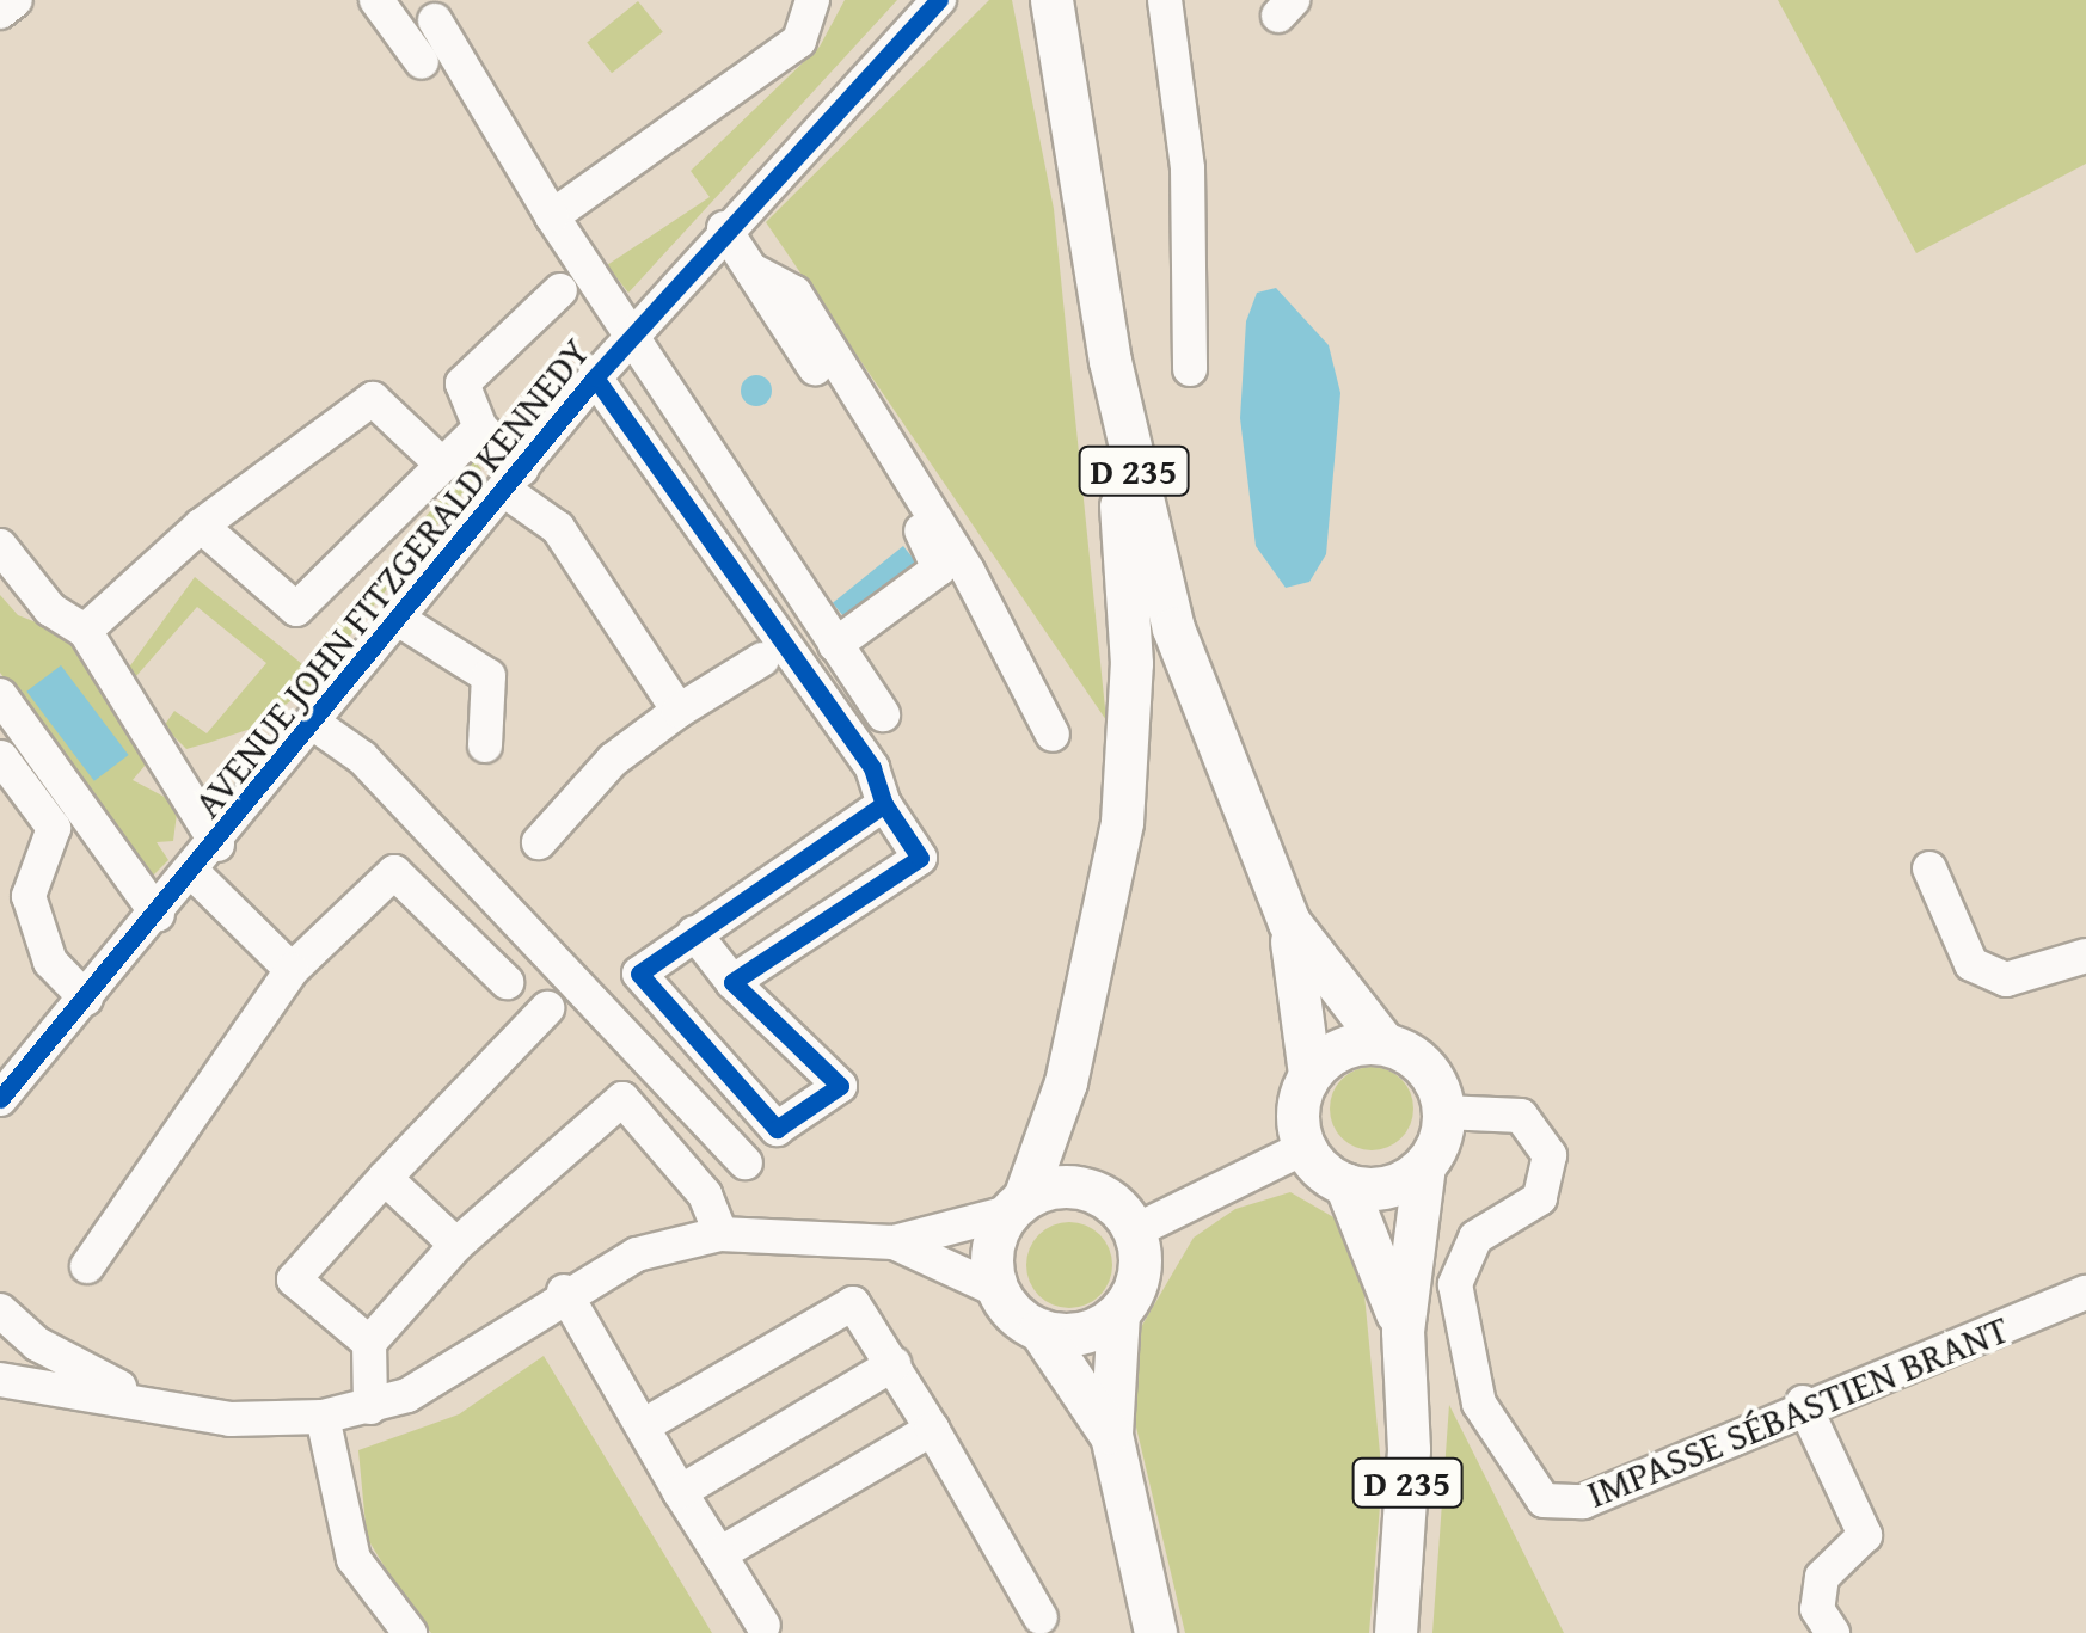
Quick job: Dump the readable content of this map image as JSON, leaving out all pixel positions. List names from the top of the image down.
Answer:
{
  "streets": {
    "main road": ["D 235"],
    "street": ["AVENUE JOHN FITZGERALD KENNEDY", "IMPASSE SÉBASTIEN BRANT"]
  },
  "crossings": [
    ["D 235", "IMPASSE SÉBASTIEN BRANT"]
  ]
}
